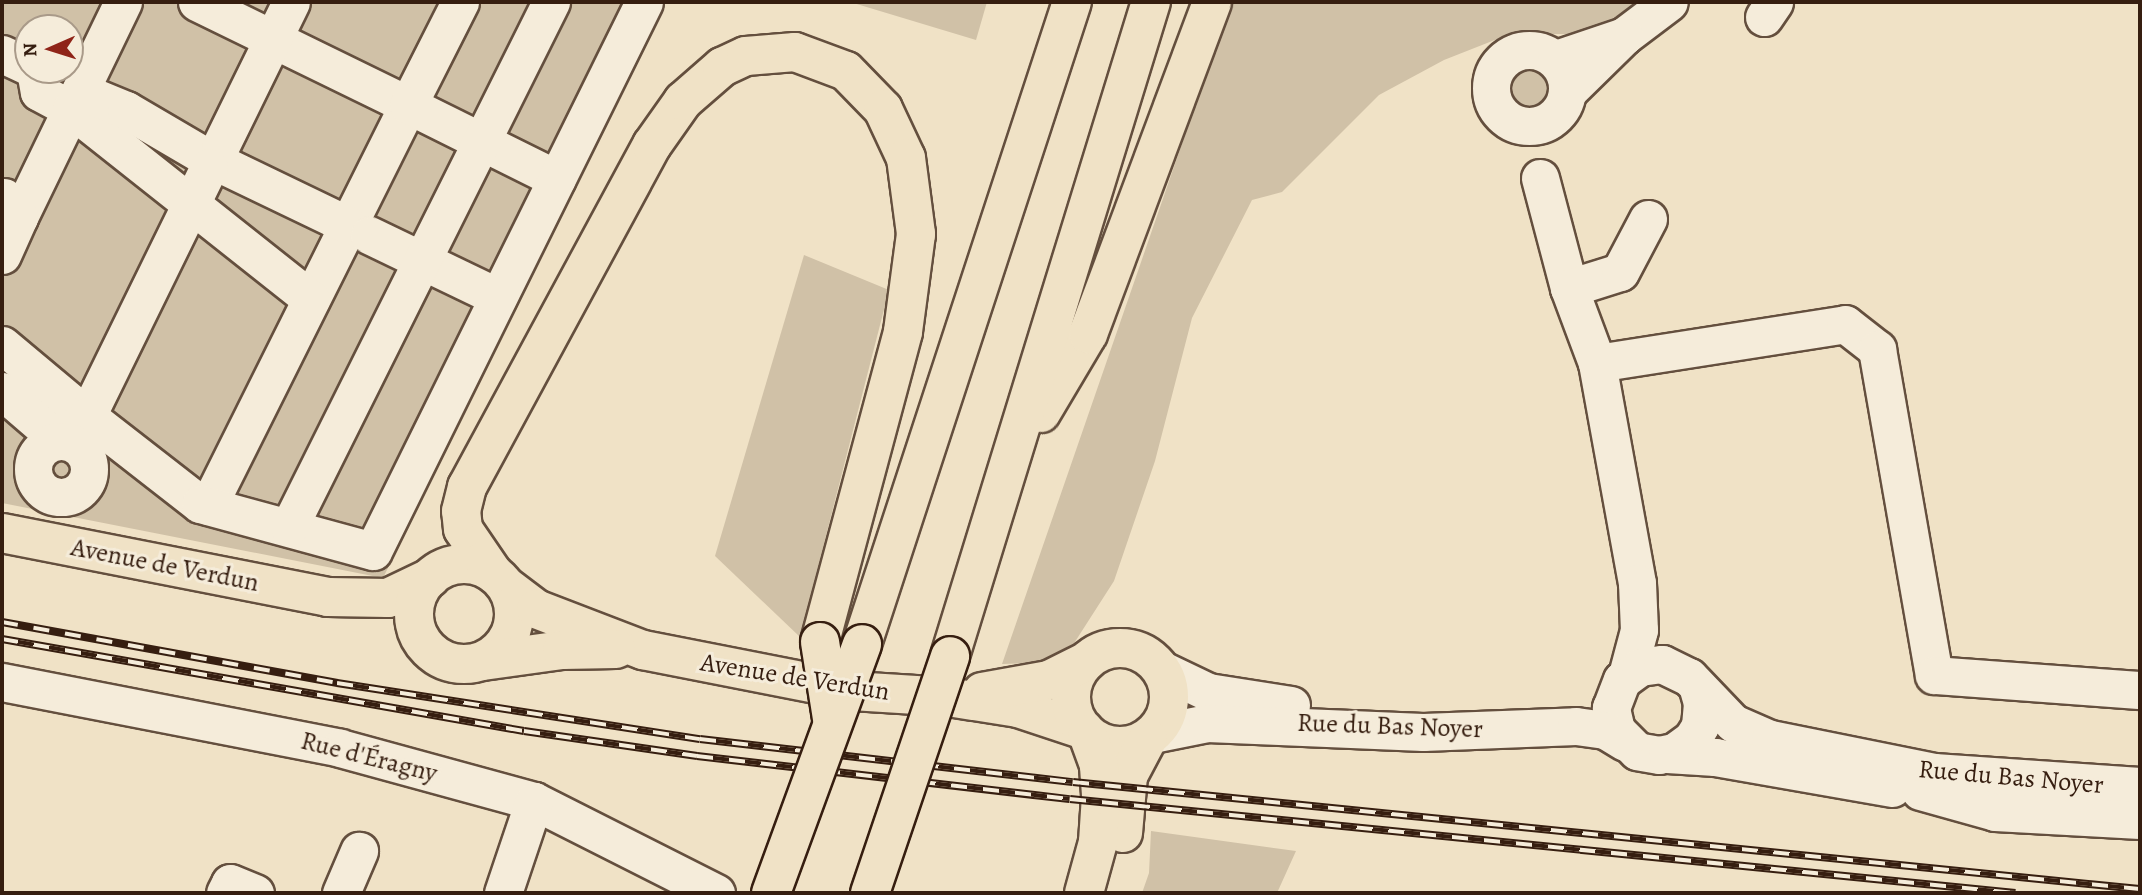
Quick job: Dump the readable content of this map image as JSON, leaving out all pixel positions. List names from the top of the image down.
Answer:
{
  "streets": {
    "main road": ["Avenue de Verdun"],
    "street": ["Rue du Bas Noyer", "Rue d'Éragny"]
  },
  "crossings": [
    ["Avenue de Verdun", "Rue du Bas Noyer"]
  ],
  "north": "left"
}
